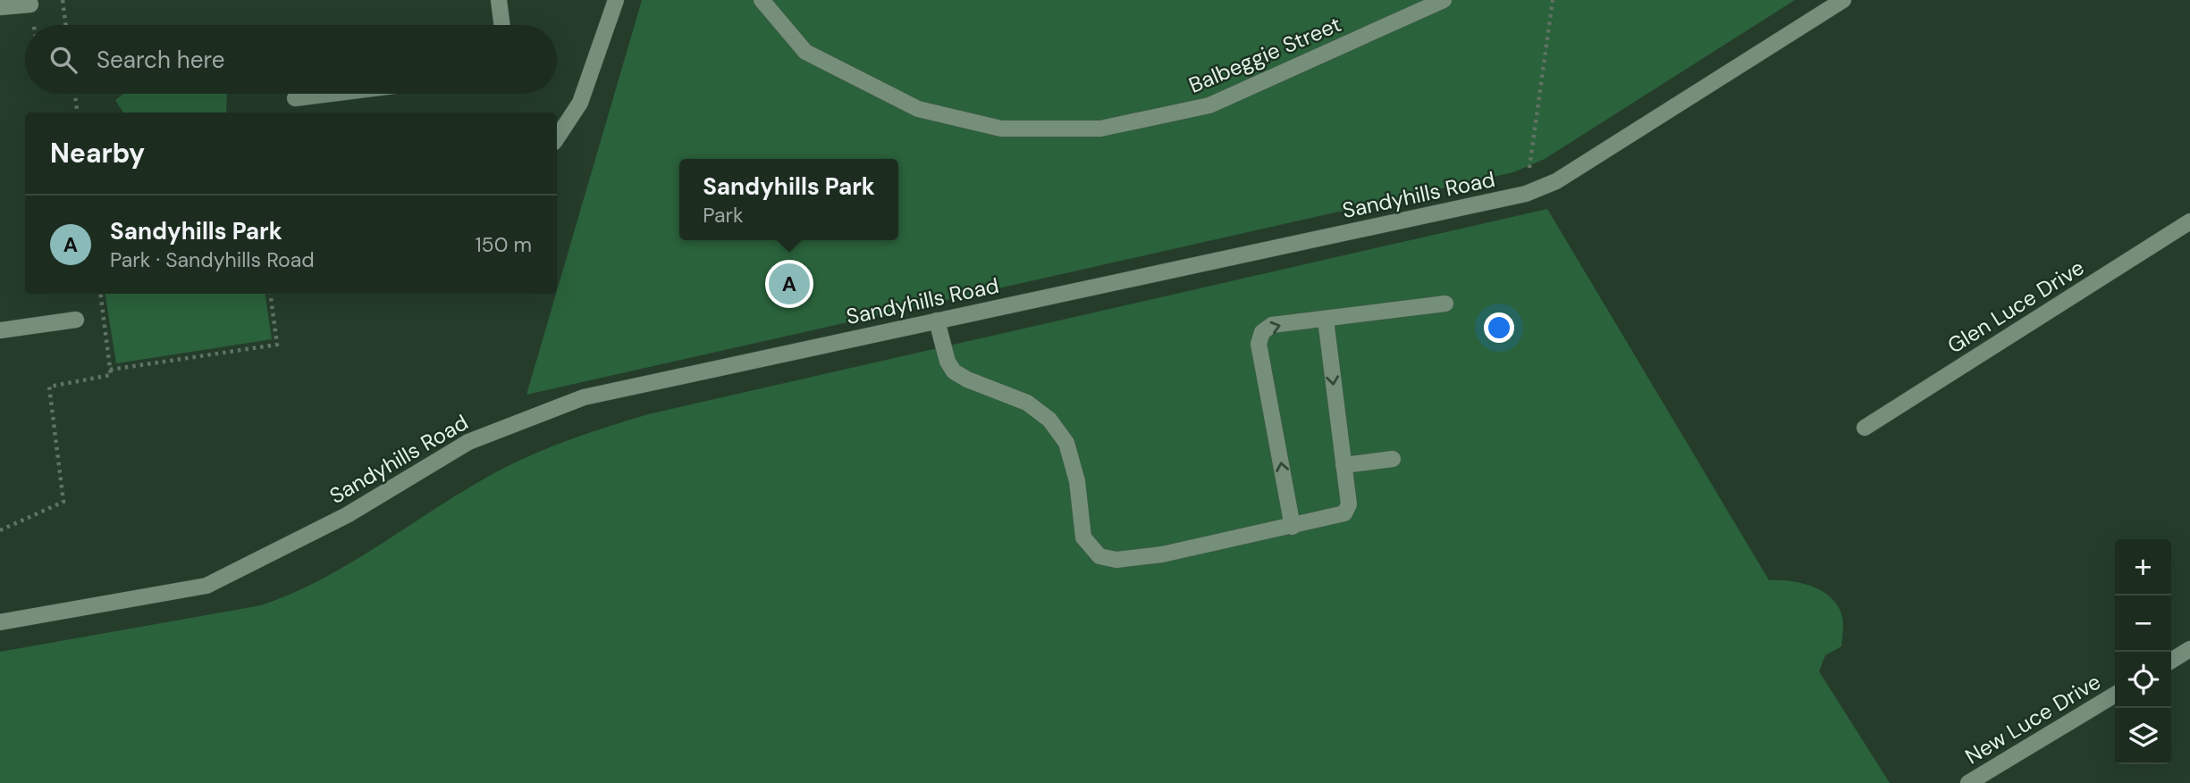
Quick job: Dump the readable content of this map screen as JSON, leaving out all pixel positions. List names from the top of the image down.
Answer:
{
  "streets": {
    "street": [
      "Balbeggie Street",
      "Sandyhills Road",
      "Glen Luce Drive",
      "New Luce Drive"
    ]
  },
  "page": {
    "search": "Search here",
    "heading": "Nearby",
    "popup": ["Sandyhills Park", "Park"],
    "list": [
      {
        "mark": "A",
        "name": "Sandyhills Park",
        "note": "Park · Sandyhills Road",
        "value": "150 m"
      }
    ],
    "pins": "A",
    "map_buttons": ["+", "−"]
  }
}
